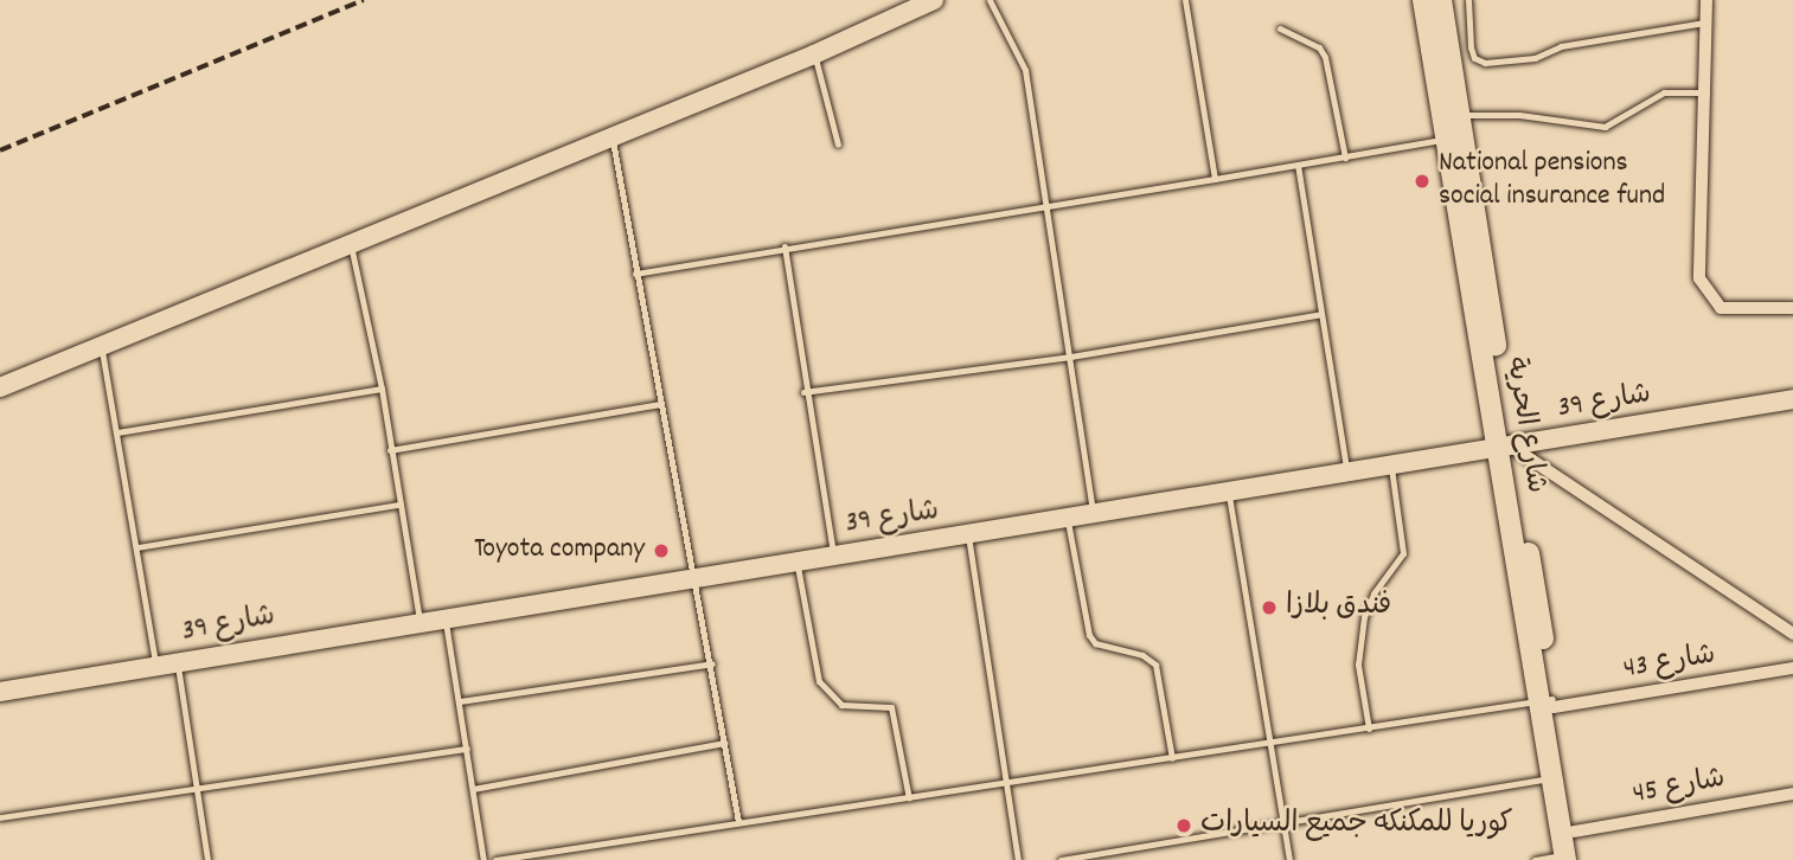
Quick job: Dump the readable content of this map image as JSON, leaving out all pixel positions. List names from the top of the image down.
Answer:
{
  "streets": {
    "main road": ["شارع الحرية"],
    "street": ["شارع 39", "شارع 43", "شارع 45"]
  },
  "crossings": [
    ["شارع 39", "شارع الحرية"],
    ["شارع الحرية", "شارع 43"],
    ["شارع الحرية", "شارع 45"]
  ],
  "places": [
    "National pensions social insurance fund",
    "Toyota company",
    "فندق بلازا",
    "كوريا للمكنكه جميع السيارات"
  ]
}
